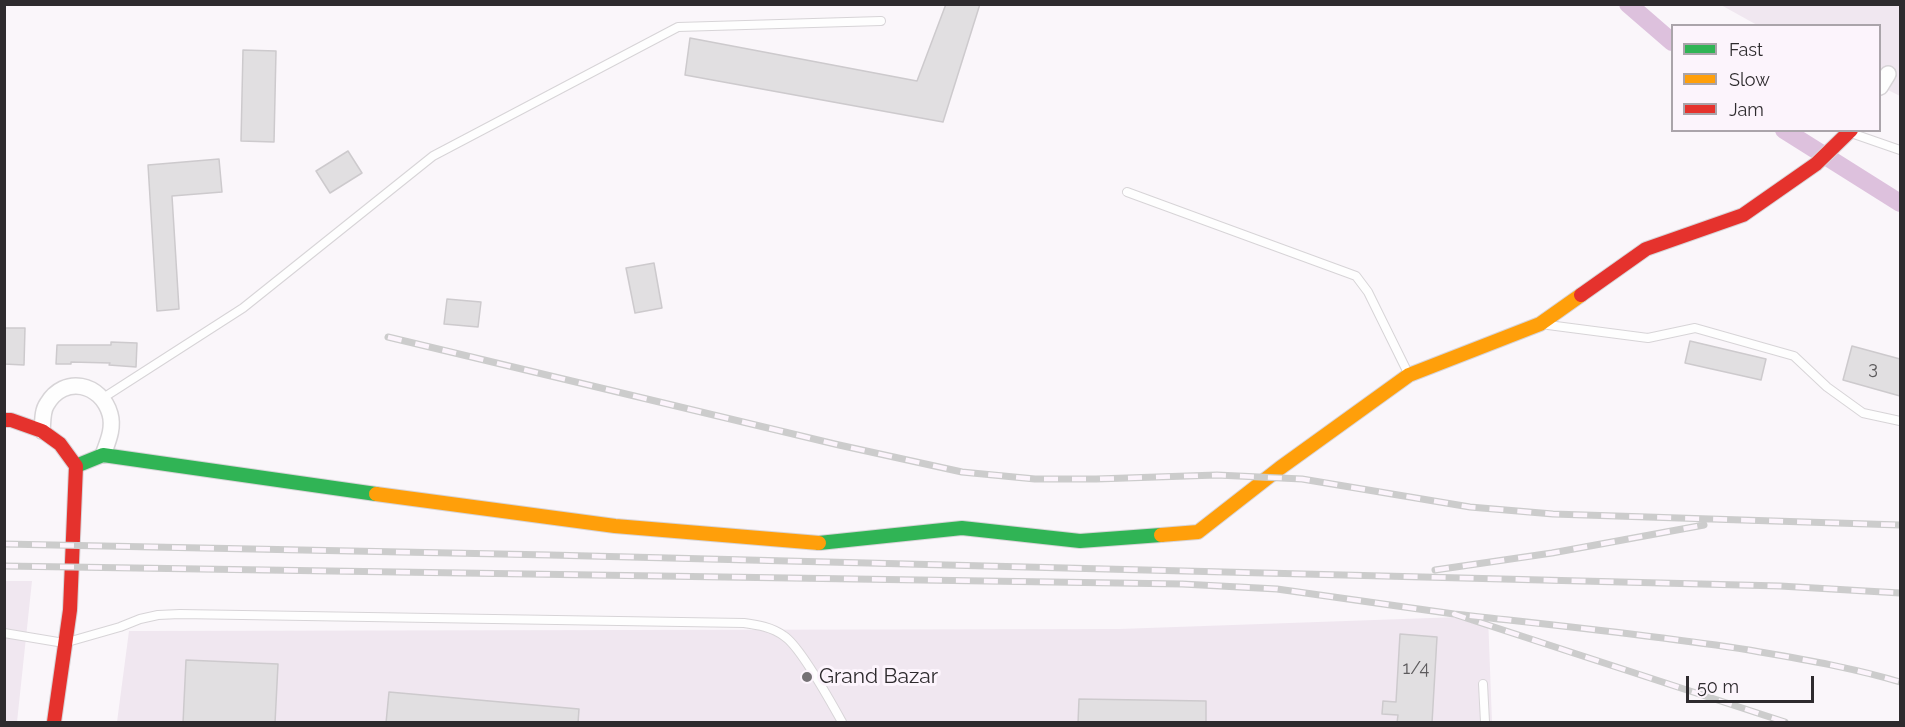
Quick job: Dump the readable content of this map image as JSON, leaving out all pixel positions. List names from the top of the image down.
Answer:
{
  "places": ["Grand Bazar"],
  "house_numbers": ["3", "1/4"],
  "legend": ["Fast", "Slow", "Jam"],
  "scale_bar": "50 m"
}
